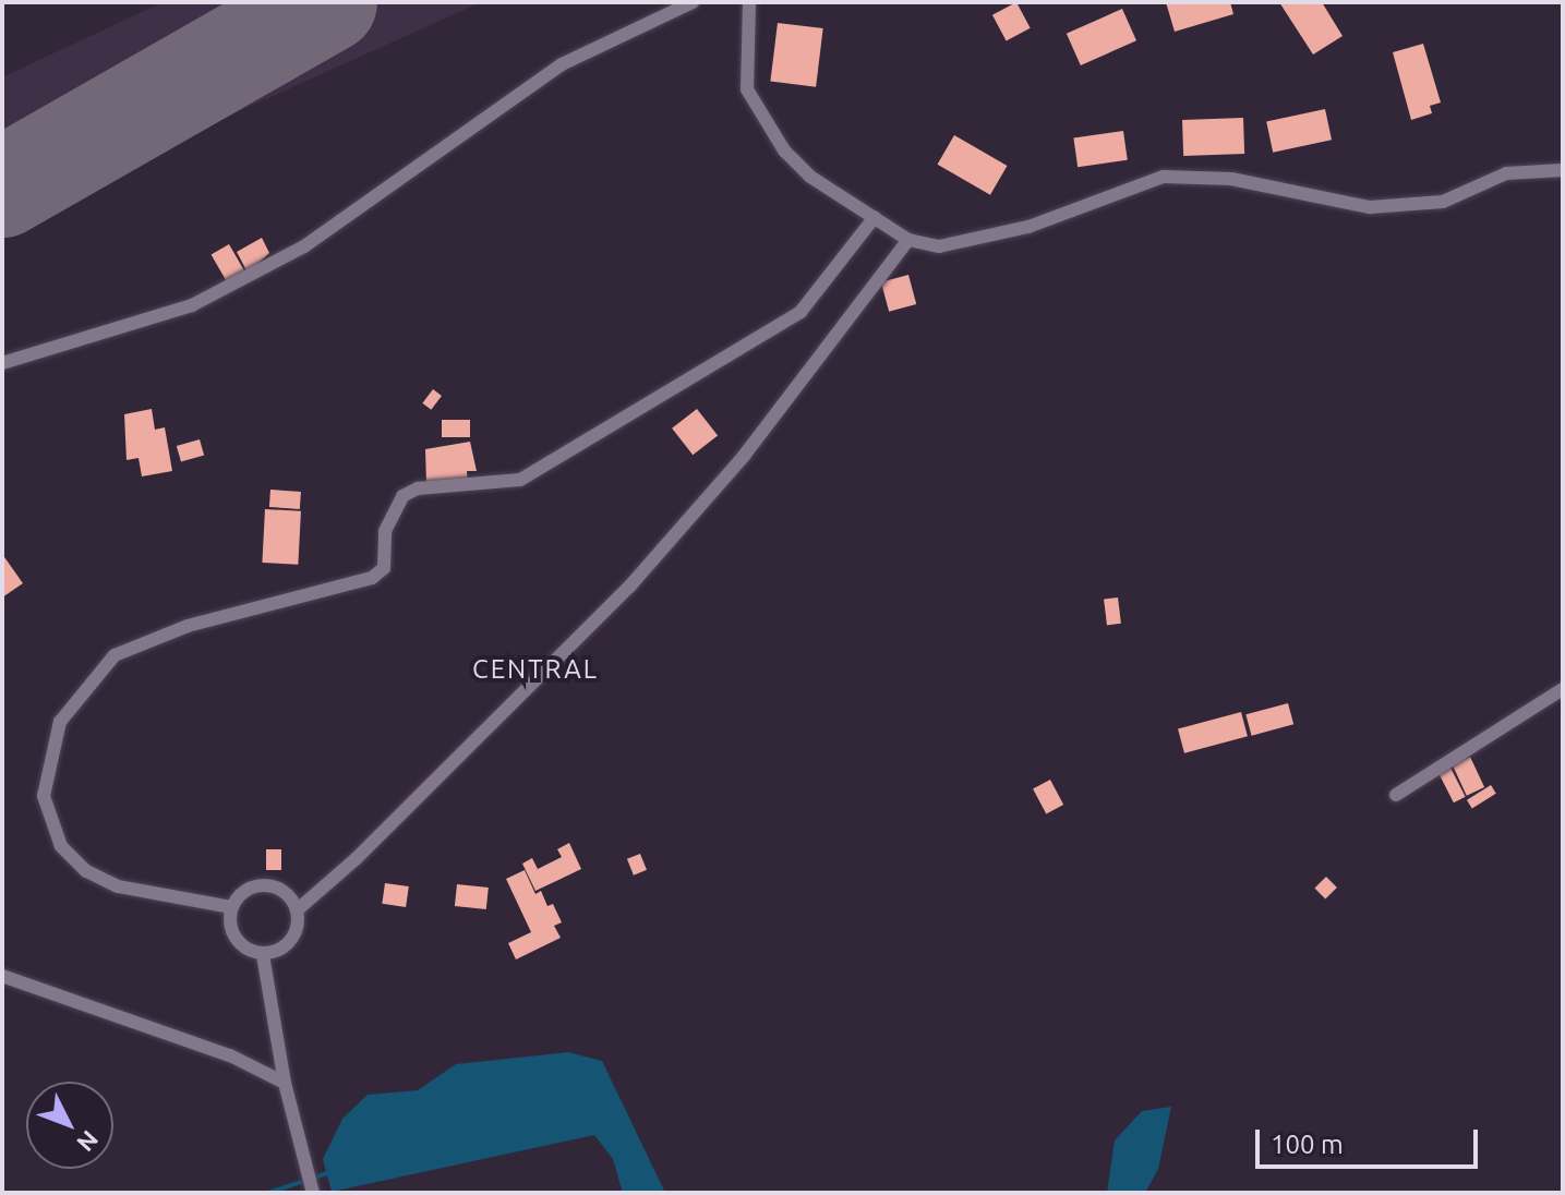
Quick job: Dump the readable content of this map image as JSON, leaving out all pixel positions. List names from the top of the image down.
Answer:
{
  "districts": ["CENTRAL"],
  "scale_bar": "100 m",
  "north": "bottom right"
}
